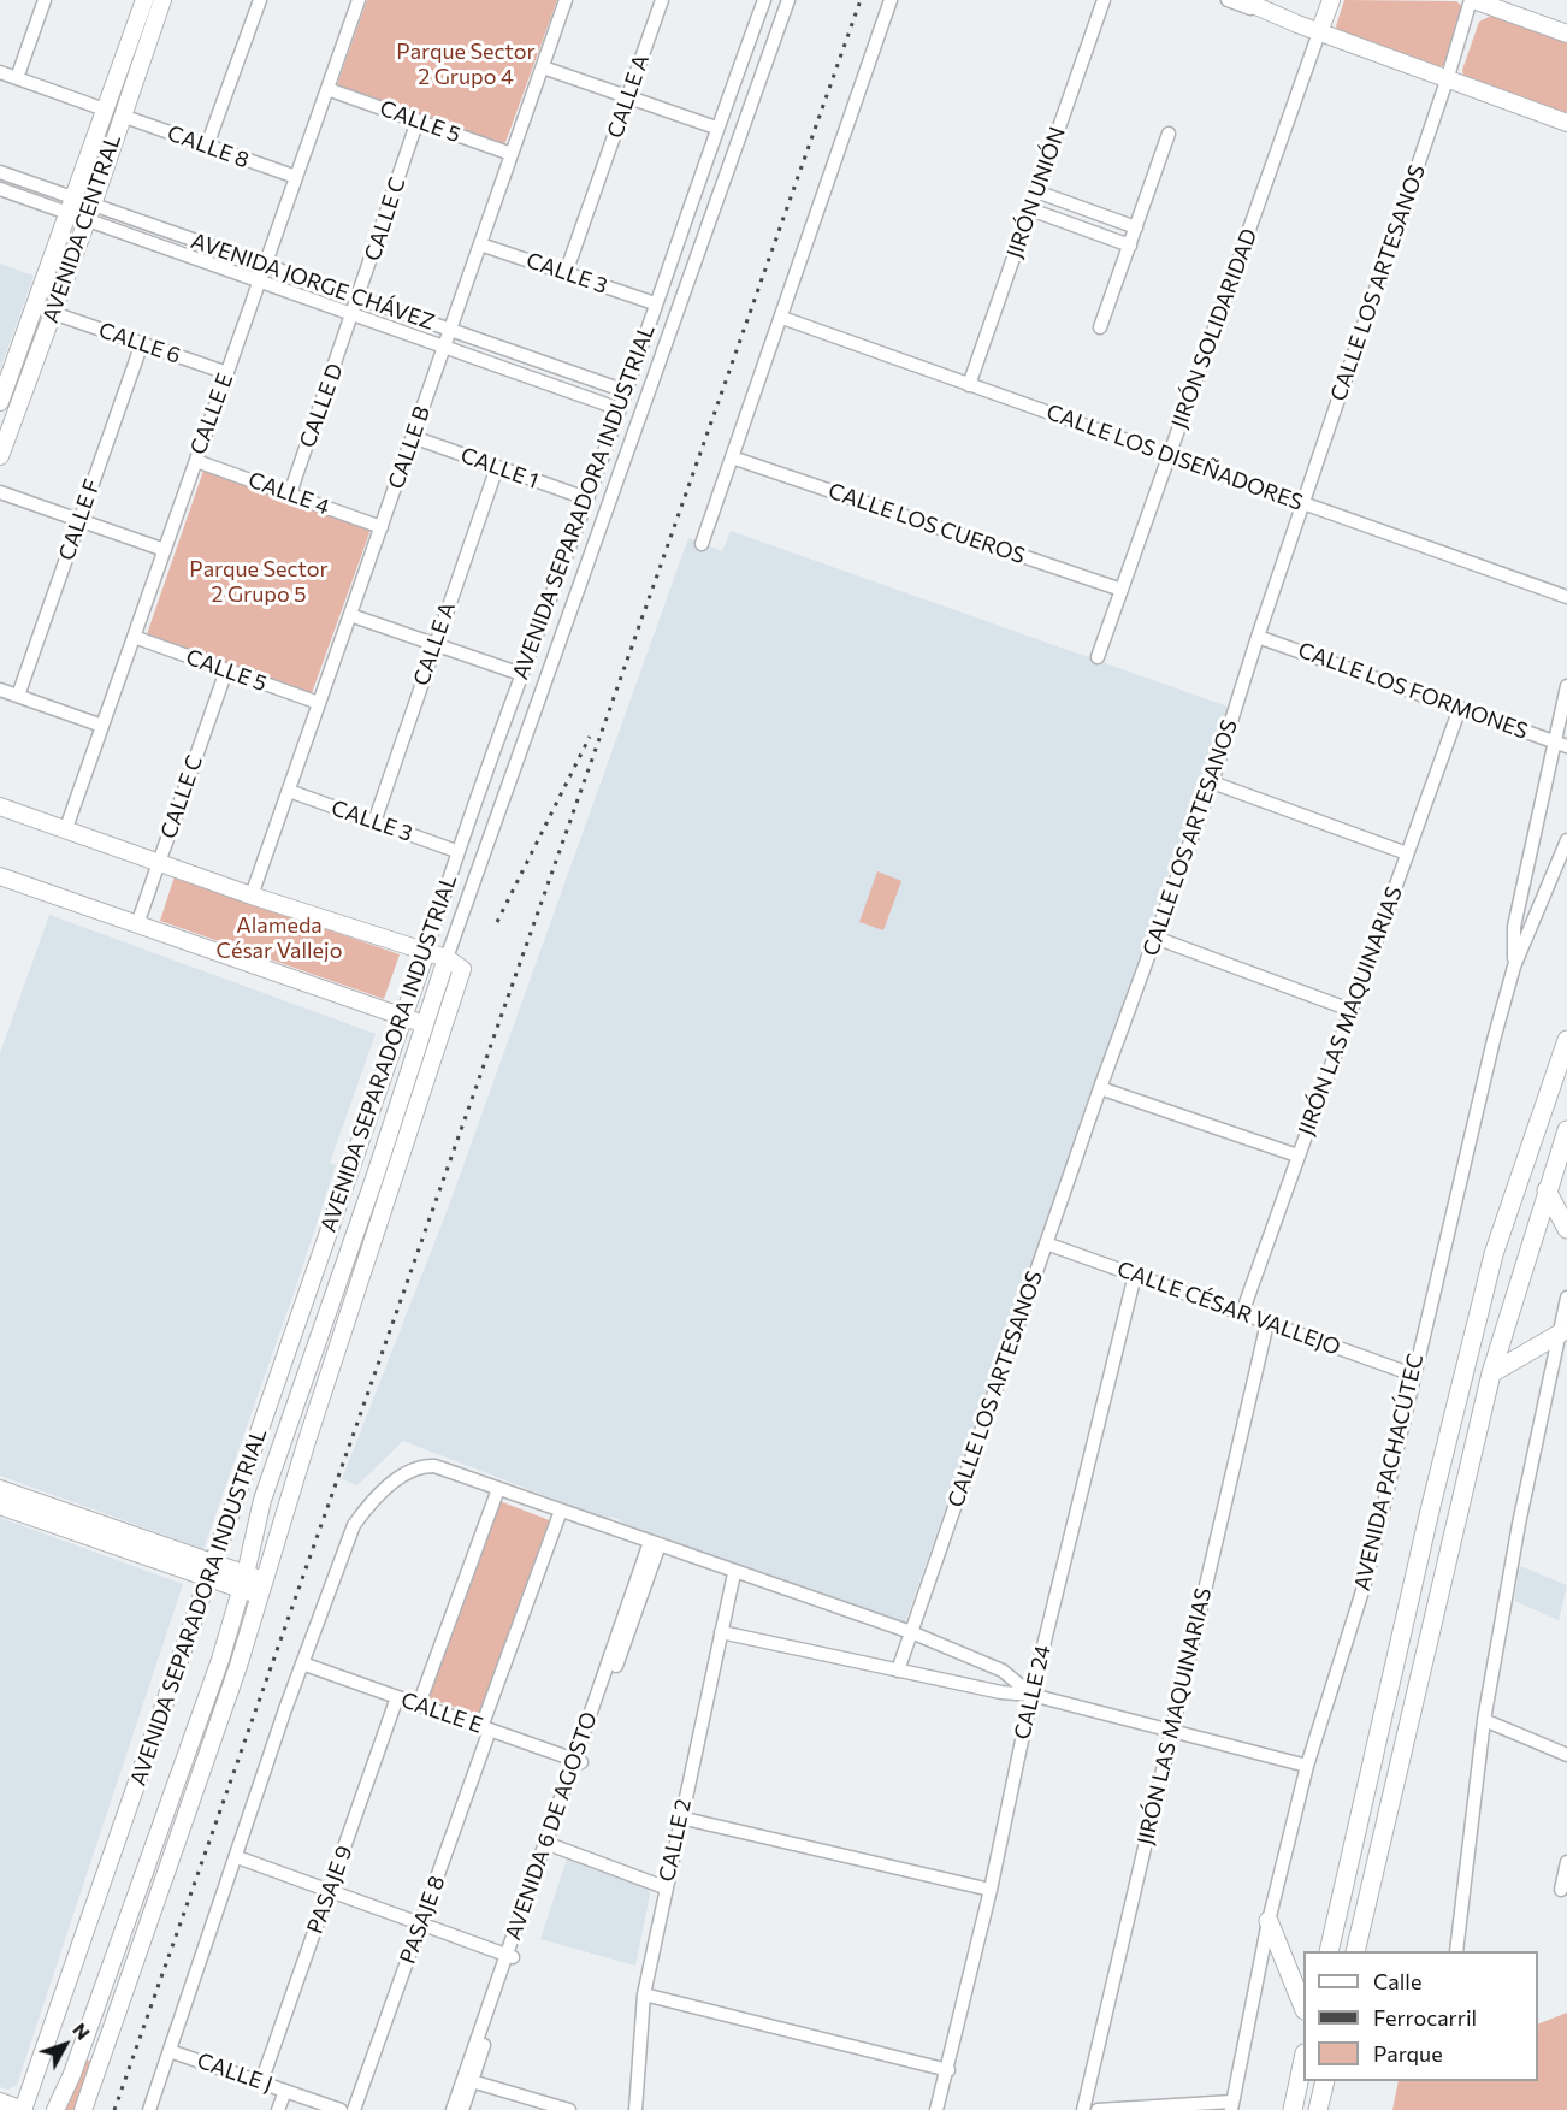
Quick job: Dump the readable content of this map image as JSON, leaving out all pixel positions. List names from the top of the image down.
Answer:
{
  "streets": {
    "main road": ["AVENIDA CENTRAL", "JIRÓN SOLIDARIDAD", "AVENIDA SEPARADORA INDUSTRIAL"],
    "street": [
      "CALLE A",
      "CALLE 5",
      "CALLE 8",
      "JIRÓN UNIÓN",
      "CALLE C",
      "CALLE 3",
      "AVENIDA JORGE CHÁVEZ",
      "CALLE LOS ARTESANOS",
      "CALLE 6",
      "CALLE D",
      "CALLE E",
      "CALLE B",
      "CALLE LOS DISEÑADORES",
      "CALLE 1",
      "CALLE 4",
      "CALLE F",
      "CALLE LOS CUEROS",
      "CALLE LOS FORMONES",
      "JIRÓN LAS MAQUINARIAS",
      "CALLE CÉSAR VALLEJO",
      "AVENIDA PACHACÚTEC",
      "CALLE 24",
      "AVENIDA 6 DE AGOSTO",
      "CALLE 2",
      "PASAJE 9",
      "PASAJE 8",
      "CALLE J"
    ]
  },
  "crossings": [
    ["CALLE A", "CALLE 3"],
    ["CALLE A", "CALLE 1"],
    ["CALLE 5", "CALLE C"],
    ["CALLE 5", "CALLE E"],
    ["CALLE 5", "CALLE B"],
    ["CALLE 8", "AVENIDA CENTRAL"],
    ["CALLE 8", "CALLE E"],
    ["JIRÓN UNIÓN", "CALLE LOS DISEÑADORES"],
    ["CALLE C", "AVENIDA JORGE CHÁVEZ"],
    ["CALLE C", "CALLE D"],
    ["AVENIDA CENTRAL", "AVENIDA JORGE CHÁVEZ"],
    ["AVENIDA CENTRAL", "CALLE 6"],
    ["CALLE 3", "CALLE B"],
    ["CALLE 3", "AVENIDA SEPARADORA INDUSTRIAL"],
    ["AVENIDA JORGE CHÁVEZ", "CALLE D"],
    ["AVENIDA JORGE CHÁVEZ", "CALLE E"],
    ["AVENIDA JORGE CHÁVEZ", "CALLE B"],
    ["AVENIDA JORGE CHÁVEZ", "AVENIDA SEPARADORA INDUSTRIAL"],
    ["CALLE LOS ARTESANOS", "CALLE LOS DISEÑADORES"],
    ["CALLE LOS ARTESANOS", "CALLE LOS FORMONES"],
    ["CALLE LOS ARTESANOS", "CALLE CÉSAR VALLEJO"],
    ["JIRÓN SOLIDARIDAD", "CALLE LOS DISEÑADORES"],
    ["JIRÓN SOLIDARIDAD", "CALLE LOS CUEROS"],
    ["CALLE 6", "CALLE E"],
    ["CALLE 6", "CALLE F"],
    ["CALLE D", "CALLE 4"],
    ["CALLE E", "CALLE 4"],
    ["CALLE E", "AVENIDA 6 DE AGOSTO"],
    ["CALLE E", "PASAJE 9"],
    ["CALLE E", "PASAJE 8"],
    ["CALLE B", "CALLE 1"],
    ["CALLE B", "CALLE 4"],
    ["CALLE 1", "AVENIDA SEPARADORA INDUSTRIAL"],
    ["CALLE LOS FORMONES", "JIRÓN LAS MAQUINARIAS"],
    ["JIRÓN LAS MAQUINARIAS", "CALLE CÉSAR VALLEJO"],
    ["CALLE CÉSAR VALLEJO", "AVENIDA PACHACÚTEC"],
    ["CALLE CÉSAR VALLEJO", "CALLE 24"],
    ["PASAJE 9", "CALLE J"]
  ],
  "parks": ["Parque Sector 2 Grupo 4", "Parque Sector 2 Grupo 5", "Alameda César Vallejo"],
  "legend": ["Calle", "Ferrocarril", "Parque"],
  "north": "top right"
}
